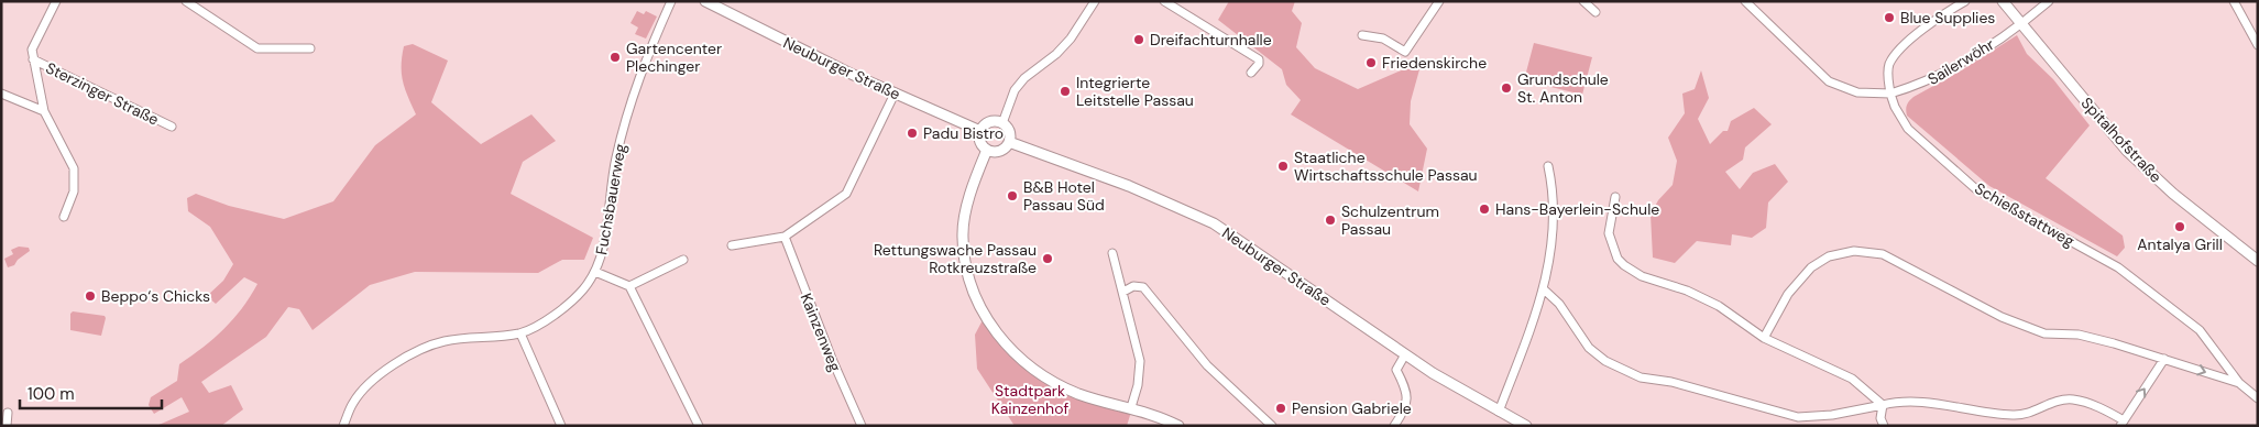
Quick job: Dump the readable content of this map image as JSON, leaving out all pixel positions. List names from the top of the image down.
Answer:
{
  "streets": {
    "street": [
      "Sailerwöhr",
      "Neuburger Straße",
      "Sterzinger Straße",
      "Spitalhofstraße",
      "Fuchsbauerweg",
      "Schießstattweg",
      "Kainzenweg"
    ]
  },
  "crossings": [
    ["Sailerwöhr", "Spitalhofstraße"],
    ["Sailerwöhr", "Schießstattweg"]
  ],
  "parks": ["Stadtpark Kainzenhof"],
  "places": [
    "Blue Supplies",
    "Dreifachturnhalle",
    "Gartencenter Plechinger",
    "Friedenskirche",
    "Grundschule St. Anton",
    "Integrierte Leitstelle Passau",
    "Padu Bistro",
    "Staatliche Wirtschaftsschule Passau",
    "B&B Hotel Passau Süd",
    "Hans-Bayerlein-Schule",
    "Schulzentrum Passau",
    "Antalya Grill",
    "Rettungswache Passau Rotkreuzstraße",
    "Beppo‘s Chicks",
    "Pension Gabriele"
  ],
  "scale_bar": "100 m"
}
